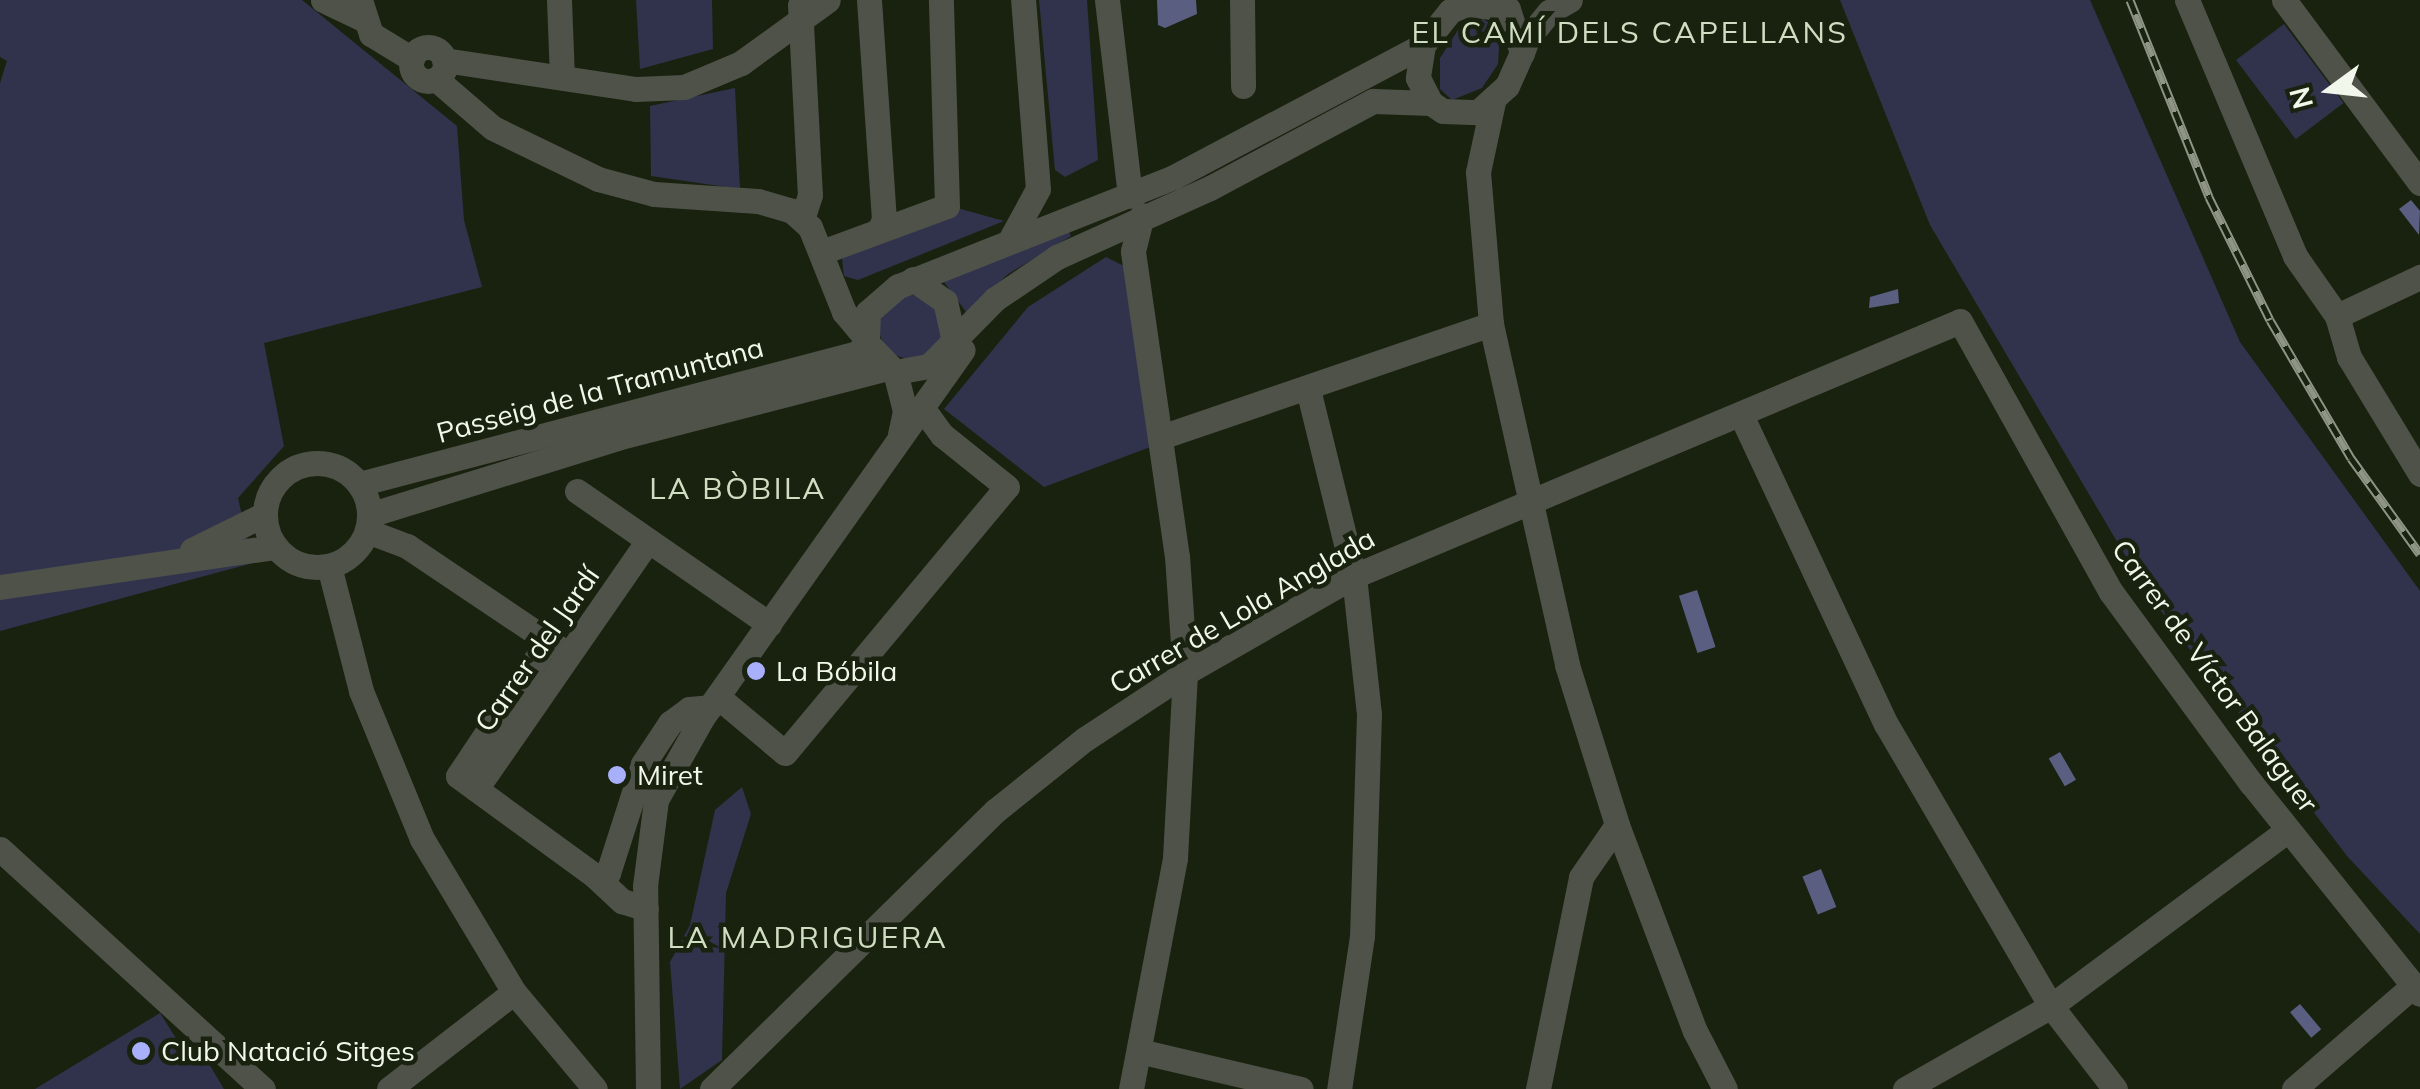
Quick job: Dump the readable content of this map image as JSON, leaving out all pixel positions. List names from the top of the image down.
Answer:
{
  "streets": {
    "street": [
      "Passeig de la Tramuntana",
      "Carrer de Lola Anglada",
      "Carrer del Jardí",
      "Carrer de Víctor Balaguer"
    ]
  },
  "crossings": [
    ["Carrer de Lola Anglada", "Carrer de Víctor Balaguer"]
  ],
  "districts": ["EL CAMÍ DELS CAPELLANS", "LA BÒBILA", "LA MADRIGUERA"],
  "places": ["La Bóbila", "Miret", "Club Natació Sitges"],
  "north": "left"
}
